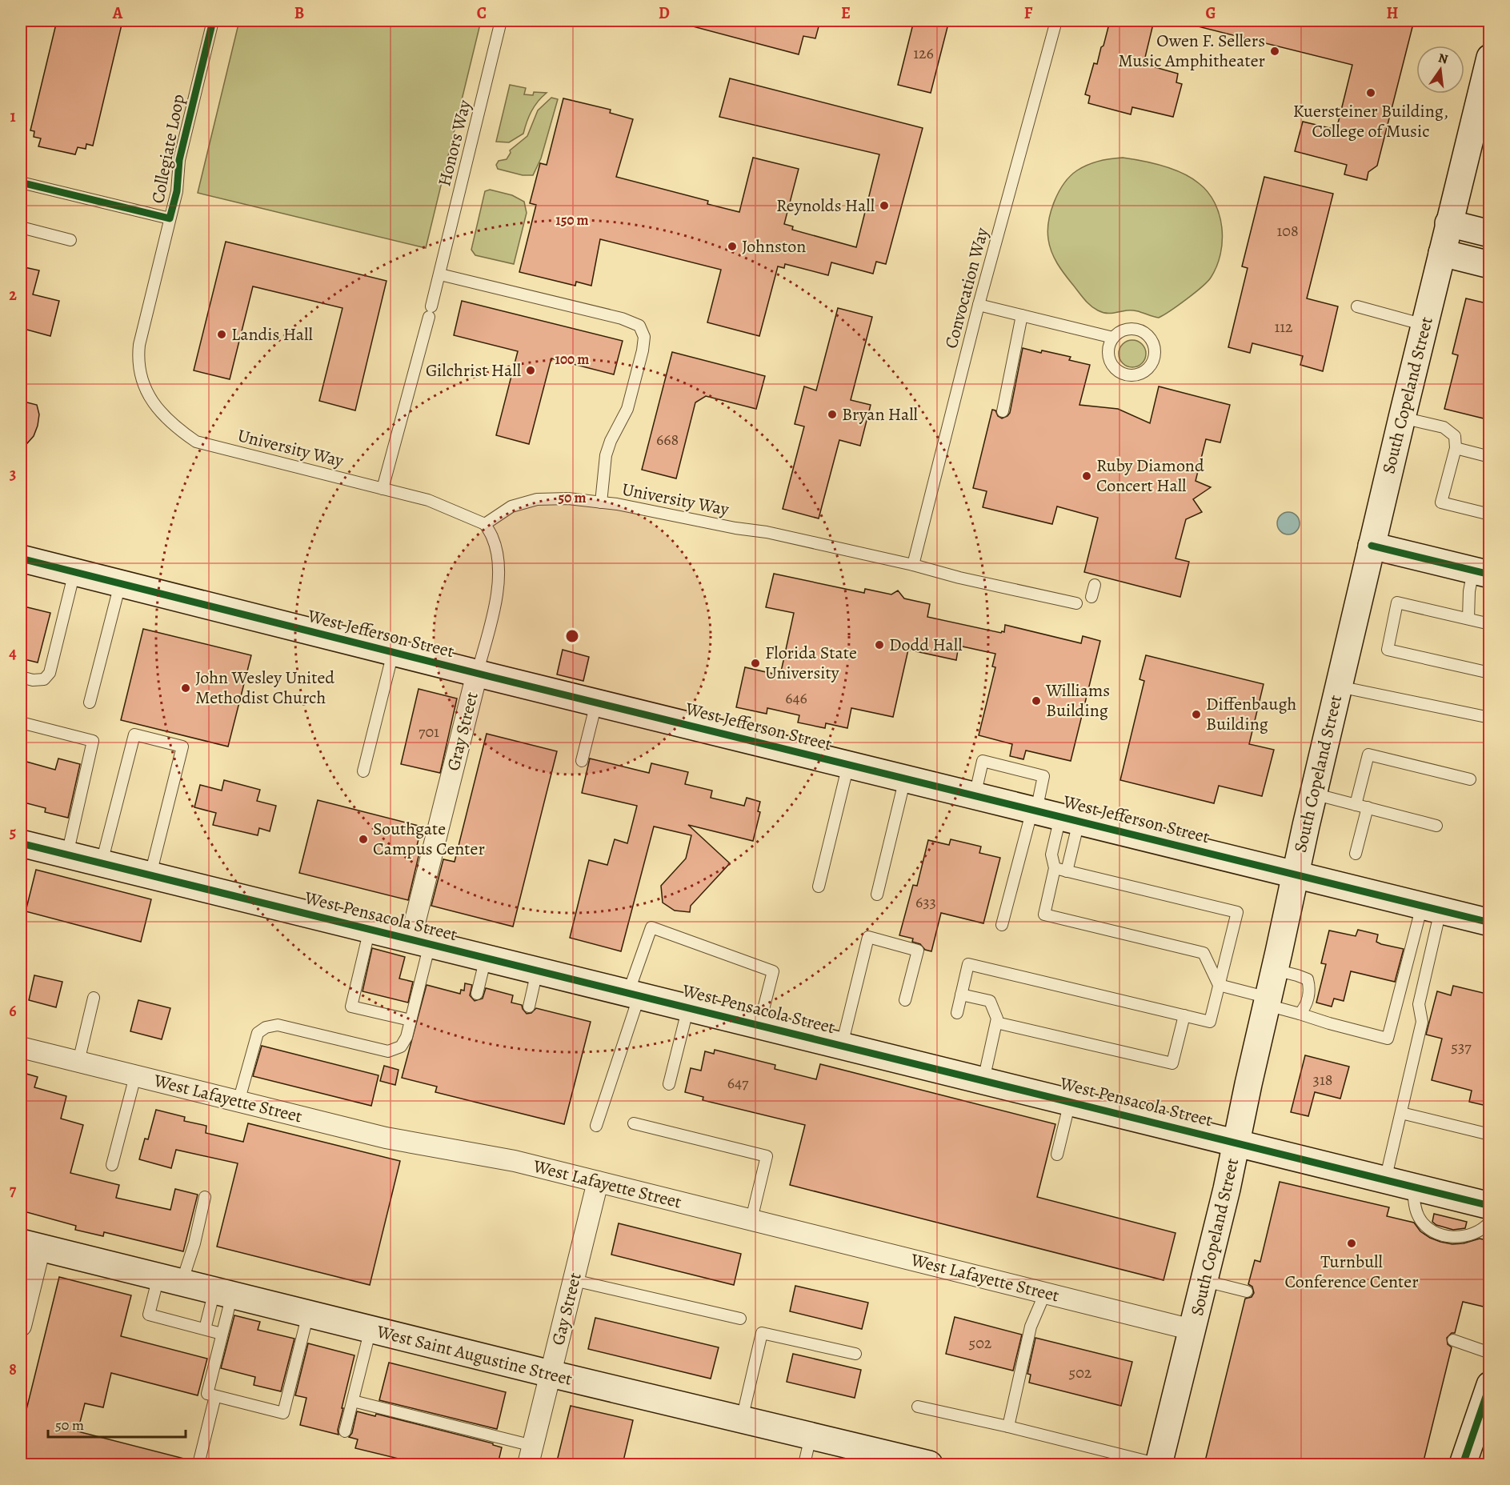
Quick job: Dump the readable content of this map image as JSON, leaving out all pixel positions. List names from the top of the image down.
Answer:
{
  "streets": {
    "street": [
      "South Copeland Street",
      "West Jefferson Street",
      "Gray Street",
      "West Pensacola Street",
      "West Lafayette Street",
      "Gay Street",
      "West Saint Augustine Street"
    ],
    "lane": [
      "Honors Way",
      "Collegiate Loop",
      "Convocation Way",
      "University Way"
    ]
  },
  "crossings": [
    ["Honors Way", "University Way"],
    ["Collegiate Loop", "University Way"],
    ["Convocation Way", "University Way"],
    ["South Copeland Street", "West Jefferson Street"],
    ["South Copeland Street", "West Pensacola Street"],
    ["South Copeland Street", "West Lafayette Street"],
    ["University Way", "Gray Street"],
    ["West Jefferson Street", "Gray Street"],
    ["Gray Street", "West Pensacola Street"],
    ["West Lafayette Street", "Gay Street"],
    ["Gay Street", "West Saint Augustine Street"]
  ],
  "places": [
    "Owen F. Sellers Music Amphitheater",
    "Kuersteiner Building, College of Music",
    "Reynolds Hall",
    "Johnston",
    "Landis Hall",
    "Gilchrist Hall",
    "Bryan Hall",
    "Ruby Diamond Concert Hall",
    "Dodd Hall",
    "Florida State University",
    "John Wesley United Methodist Church",
    "Williams Building",
    "Diffenbaugh Building",
    "Southgate Campus Center",
    "Turnbull Conference Center"
  ],
  "house_numbers": [
    "126",
    "108",
    "112",
    "668",
    "646",
    "701",
    "633",
    "537",
    "318",
    "647",
    "502",
    "502"
  ],
  "scale_bar": "50 m",
  "north": "top",
  "grid": {
    "columns": [
      "A",
      "B",
      "C",
      "D",
      "E",
      "F",
      "G",
      "H"
    ],
    "rows": [
      "1",
      "2",
      "3",
      "4",
      "5",
      "6",
      "7",
      "8"
    ]
  },
  "rings": ["150 m", "100 m", "50 m"]
}
